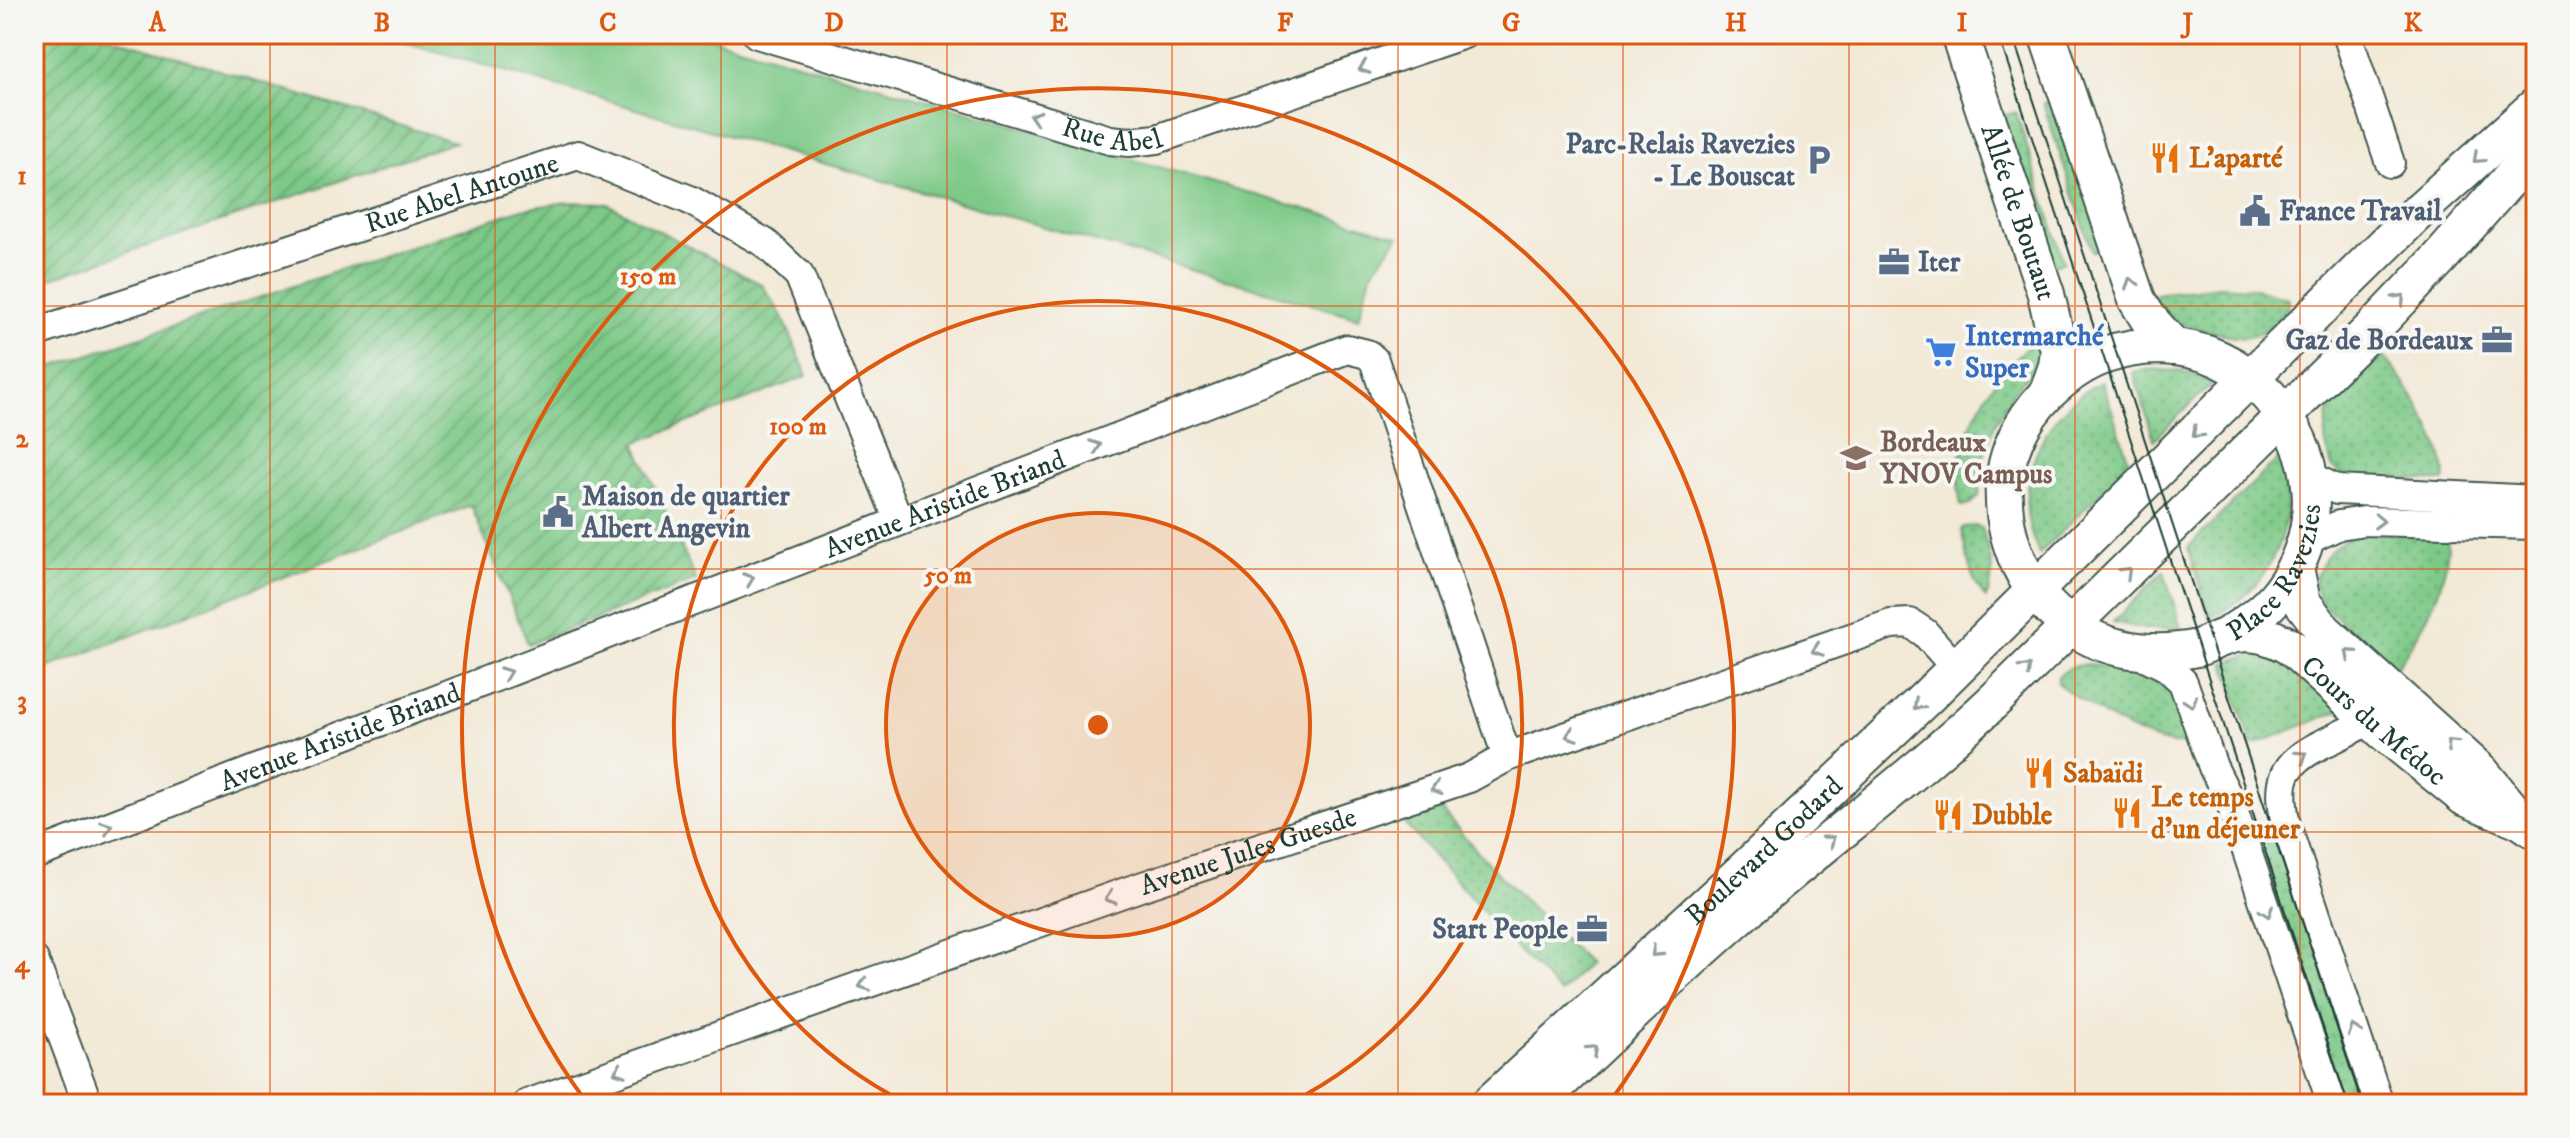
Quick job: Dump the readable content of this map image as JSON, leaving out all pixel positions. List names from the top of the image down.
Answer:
{
  "streets": {
    "main road": [
      "Allée de Boutaut",
      "Place Ravezies",
      "Cours du Médoc",
      "Boulevard Godard"
    ],
    "street": [
      "Rue Abel",
      "Rue Abel Antoune",
      "Avenue Aristide Briand",
      "Avenue Jules Guesde"
    ]
  },
  "crossings": [
    ["Rue Abel Antoune", "Avenue Aristide Briand"],
    ["Allée de Boutaut", "Place Ravezies"],
    ["Avenue Aristide Briand", "Avenue Jules Guesde"],
    ["Place Ravezies", "Cours du Médoc"],
    ["Place Ravezies", "Boulevard Godard"],
    ["Boulevard Godard", "Avenue Jules Guesde"]
  ],
  "one_way": ["Rue Abel", "Avenue Jules Guesde"],
  "places": {
    "restaurant": [
      "L'aparté",
      "Sabaïdi",
      "Le temps d'un déjeuner",
      "Dubble"
    ],
    "parking": ["Parc-Relais Ravezies - Le Bouscat"],
    "public building": ["France Travail", "Maison de quartier Albert Angevin"],
    "office": ["Iter", "Gaz de Bordeaux", "Start People"],
    "supermarket": ["Intermarché Super"],
    "school or university": ["Bordeaux YNOV Campus"]
  },
  "grid": {
    "columns": [
      "A",
      "B",
      "C",
      "D",
      "E",
      "F",
      "G",
      "H",
      "I",
      "J",
      "K"
    ],
    "rows": [
      "1",
      "2",
      "3",
      "4"
    ]
  },
  "rings": ["150 m", "100 m", "50 m"]
}
